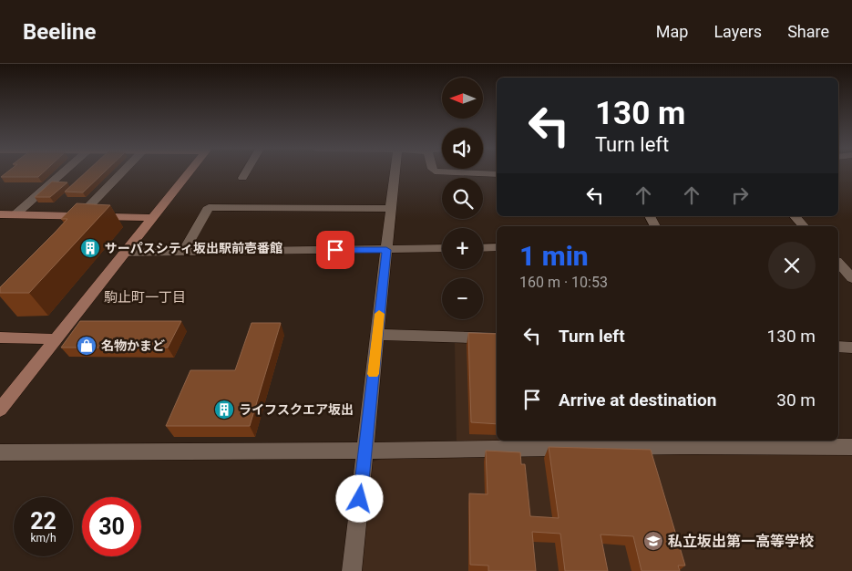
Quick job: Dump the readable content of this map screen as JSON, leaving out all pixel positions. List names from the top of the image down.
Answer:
{
  "districts": ["駒止町一丁目"],
  "places": {
    "building": ["サーパスシティ坂出駅前壱番館", "ライフスクエア坂出"],
    "shop": ["名物かまど"],
    "school or university": ["私立坂出第一高等学校"]
  },
  "north": "left",
  "page": {
    "header": "Beeline",
    "nav": ["Map", "Layers", "Share"],
    "map_buttons": ["+", "−"],
    "turn": ["130 m", "Turn left"],
    "heading": ["1 min", "160 m · 10:53"],
    "list": [
      {
        "name": "Turn left",
        "value": "130 m"
      },
      {
        "name": "Arrive at destination",
        "value": "30 m"
      }
    ],
    "speed": "22 km/h",
    "limit": "30"
  }
}
